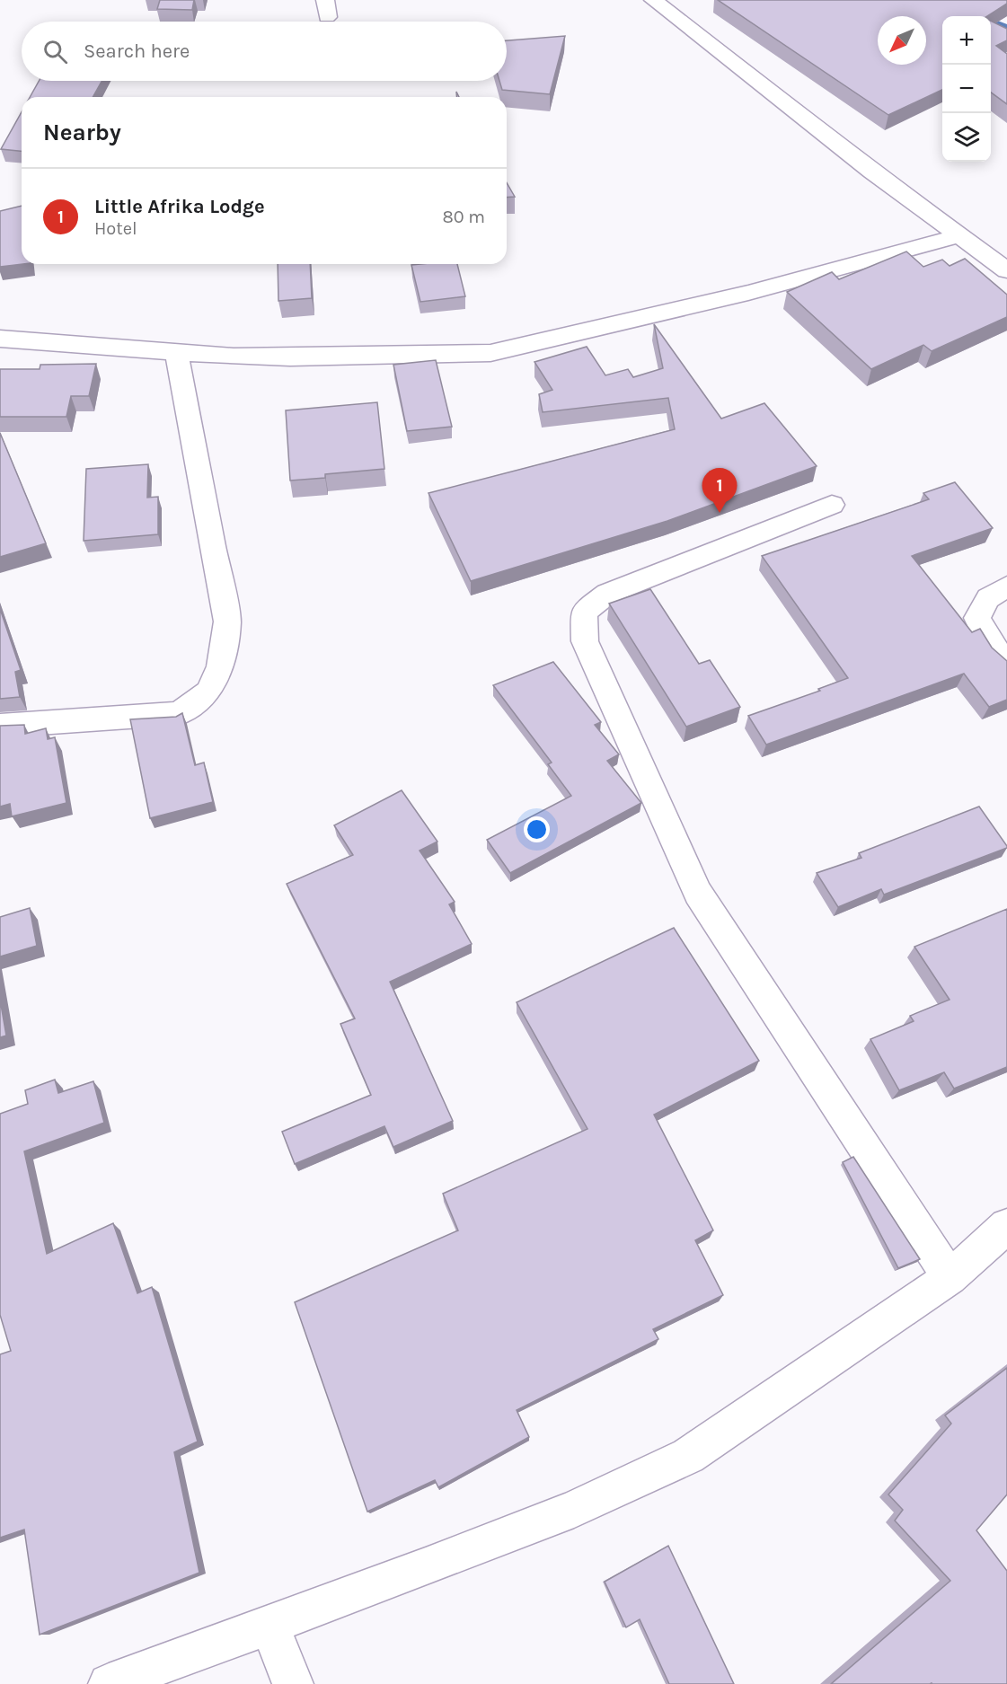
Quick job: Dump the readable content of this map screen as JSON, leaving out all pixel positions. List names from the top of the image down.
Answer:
{
  "north": "bottom left",
  "page": {
    "map_buttons": ["+", "−"],
    "search": "Search here",
    "heading": "Nearby",
    "list": [
      {
        "mark": "1",
        "name": "Little Afrika Lodge",
        "note": "Hotel",
        "value": "80 m"
      }
    ],
    "pins": "1"
  }
}
